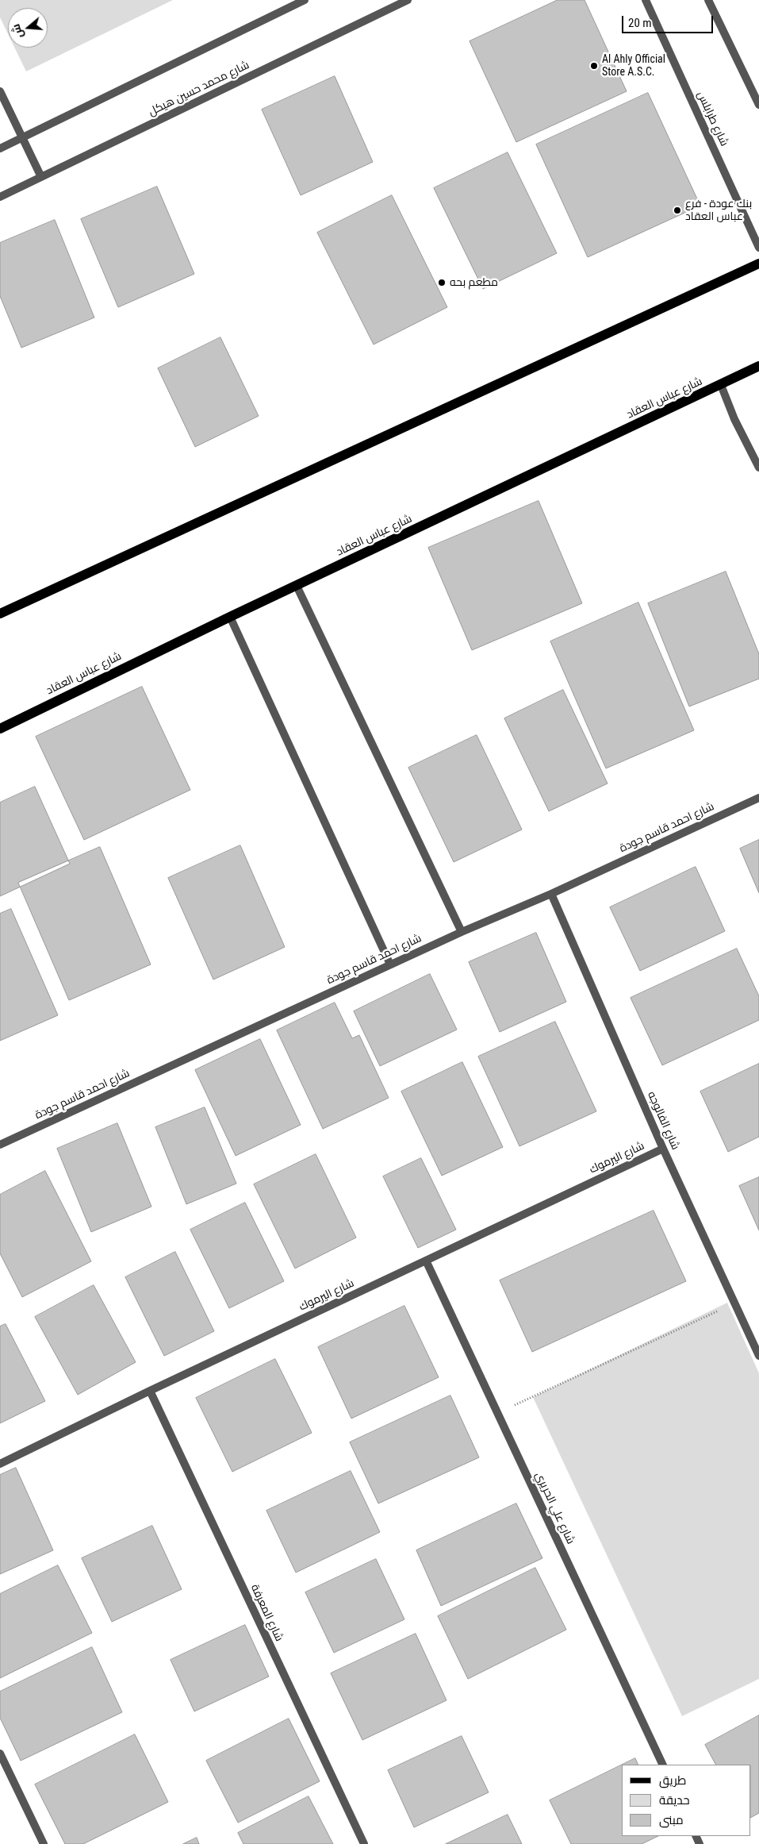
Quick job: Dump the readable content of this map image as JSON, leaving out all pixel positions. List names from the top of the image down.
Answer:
{
  "streets": {
    "main road": ["شارع عباس العقاد"],
    "street": [
      "شارع محمد حسين هيكل",
      "شارع طرابلس",
      "شارع احمد قاسم جودة",
      "شارع الفالوجه",
      "شارع اليرموك",
      "شارع علي الحريري",
      "شارع المعرفة"
    ]
  },
  "crossings": [
    ["شارع احمد قاسم جودة", "شارع الفالوجه"],
    ["شارع الفالوجه", "شارع اليرموك"],
    ["شارع اليرموك", "شارع علي الحريري"],
    ["شارع اليرموك", "شارع المعرفة"]
  ],
  "places": ["Al Ahly Official Store A.S.C.", "بنك عودة - فرع عباس العقاد", "مطعم بحه"],
  "legend": ["طريق", "حديقة", "مبنى"],
  "scale_bar": "20 m",
  "north": "left"
}
